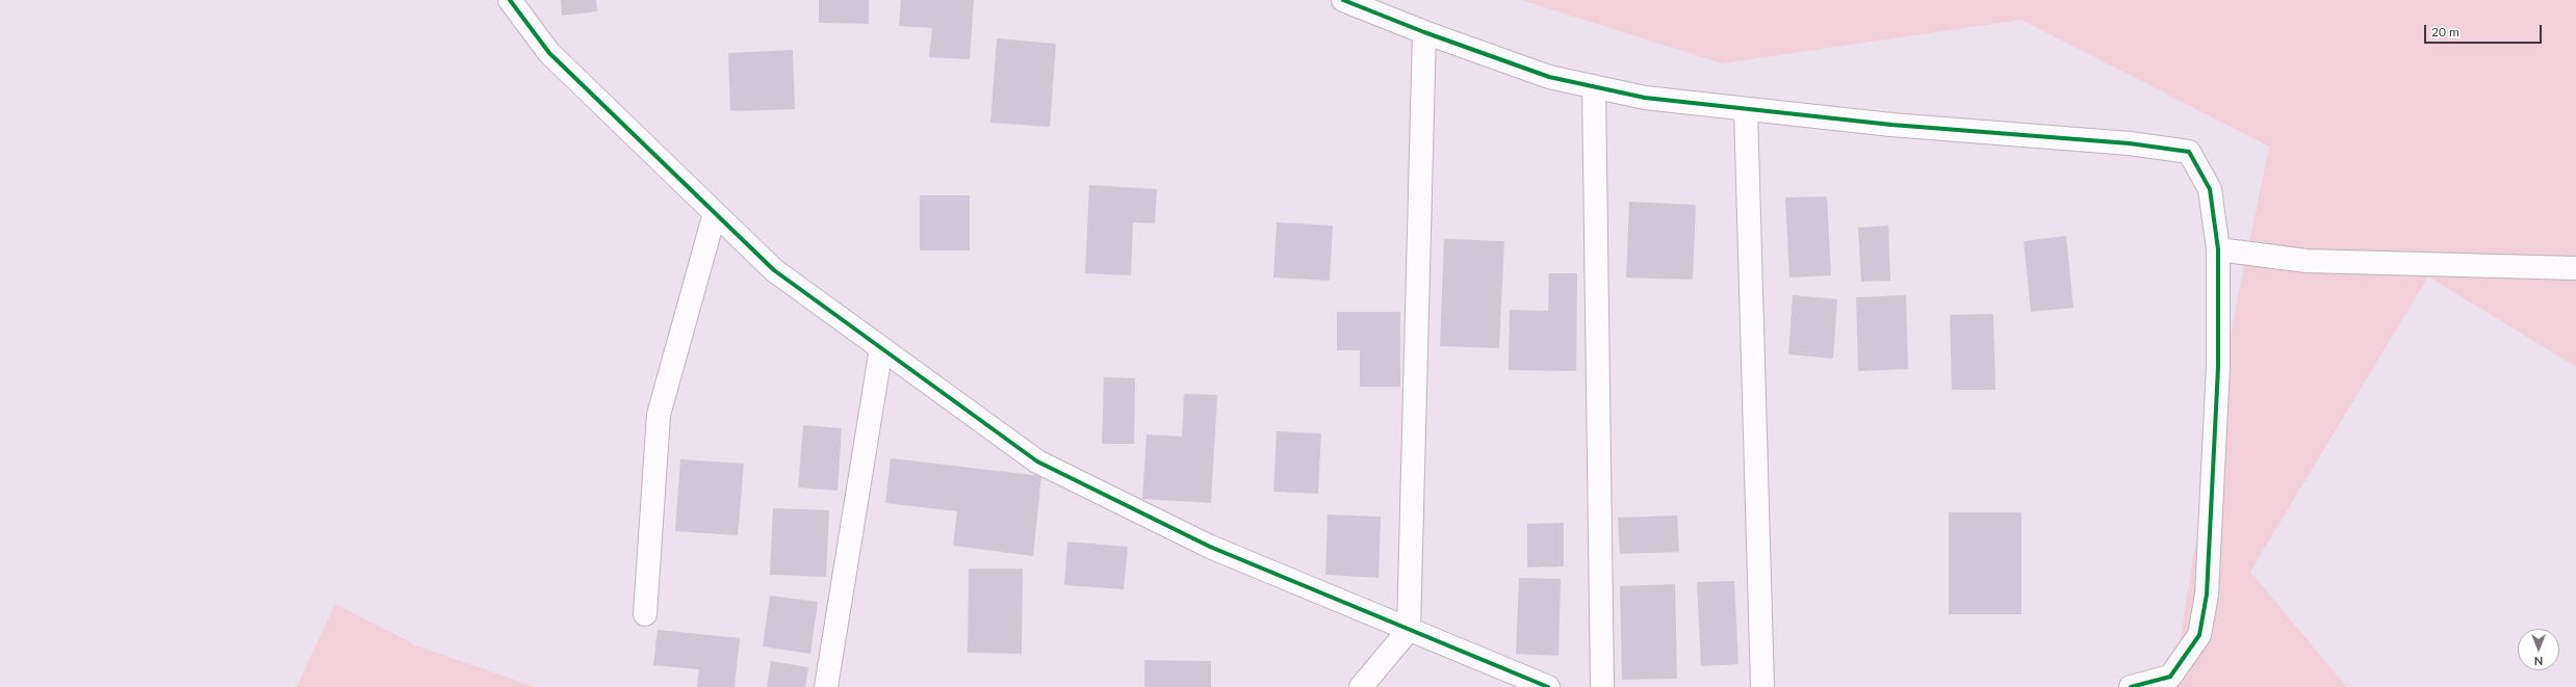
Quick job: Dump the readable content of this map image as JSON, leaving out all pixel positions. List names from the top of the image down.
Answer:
{
  "scale_bar": "20 m",
  "north": "bottom"
}
